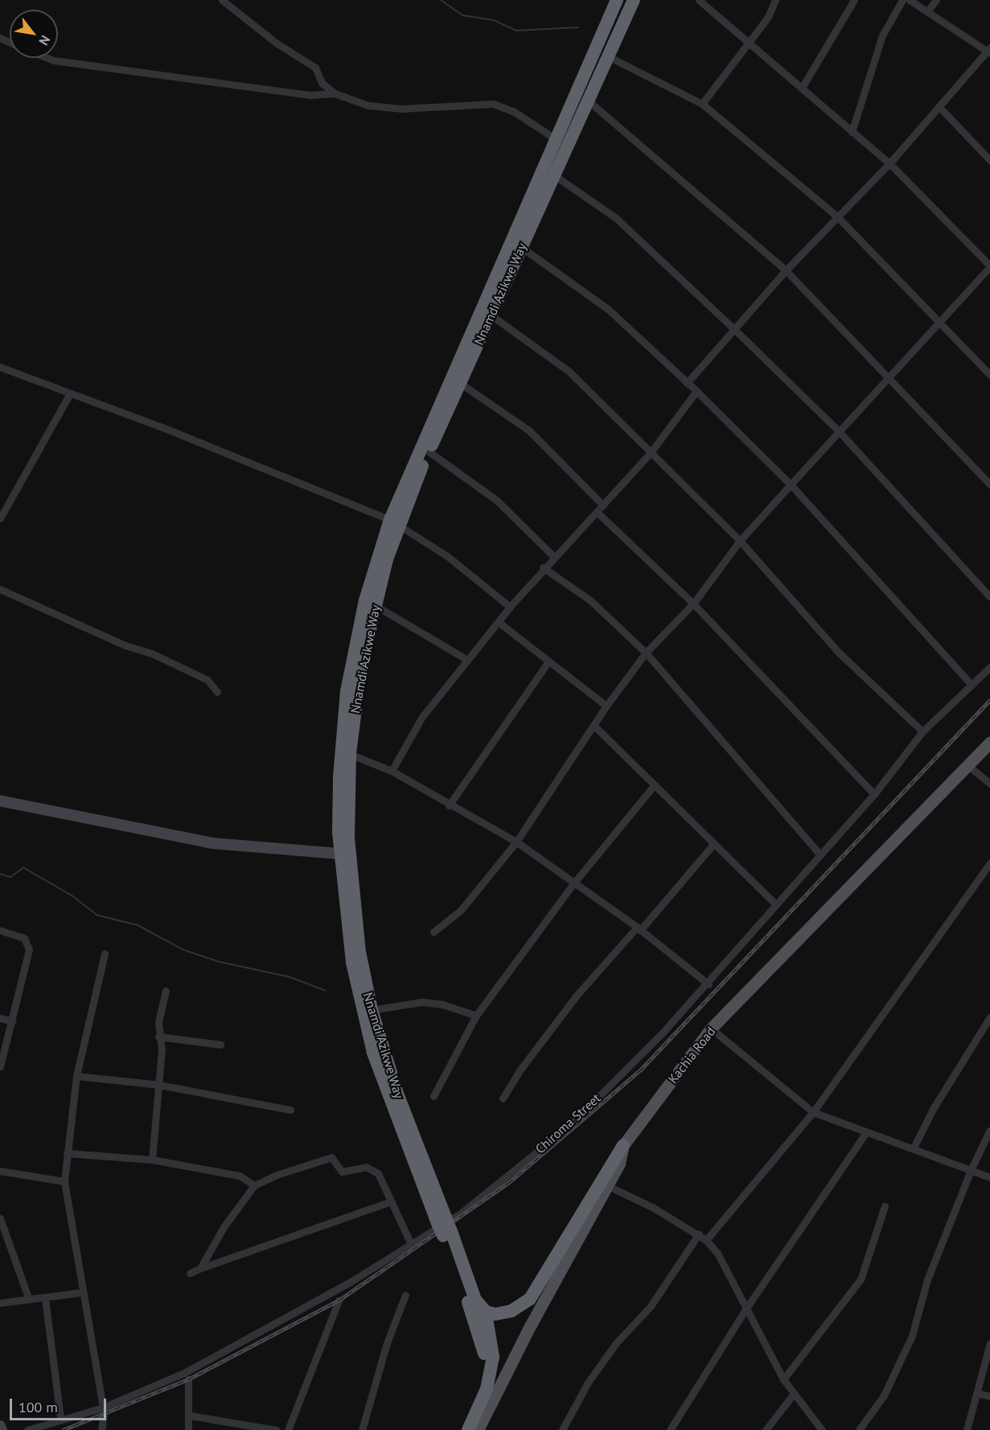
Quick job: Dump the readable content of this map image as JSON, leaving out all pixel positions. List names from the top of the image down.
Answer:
{
  "streets": {
    "highway": ["Nnamdi Azikwe Way"],
    "main road": ["Kachia Road"],
    "street": ["Chiroma Street"]
  },
  "scale_bar": "100 m",
  "north": "bottom right"
}
